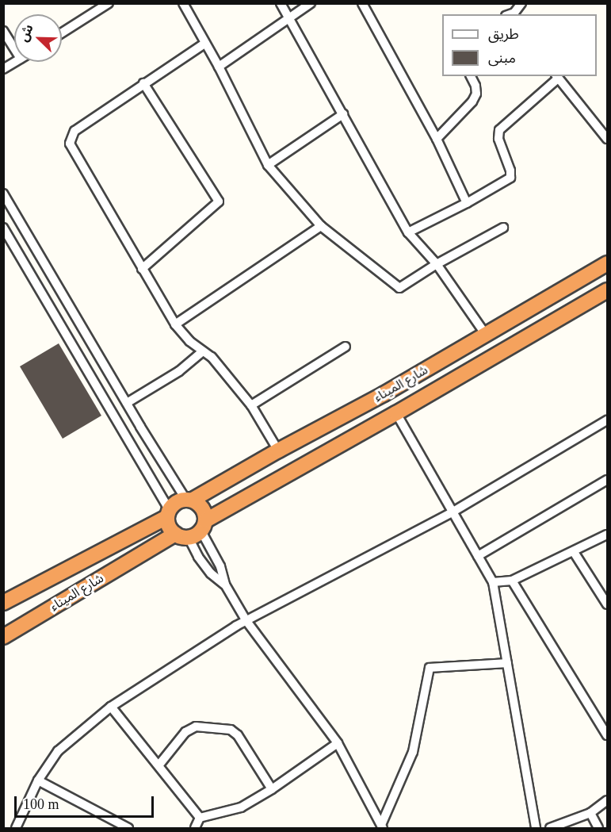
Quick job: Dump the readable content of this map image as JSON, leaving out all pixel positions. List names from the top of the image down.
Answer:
{
  "streets": {
    "highway": ["شارع الميناء"]
  },
  "legend": ["طريق", "مبنى"],
  "scale_bar": "100 m",
  "north": "top left"
}
